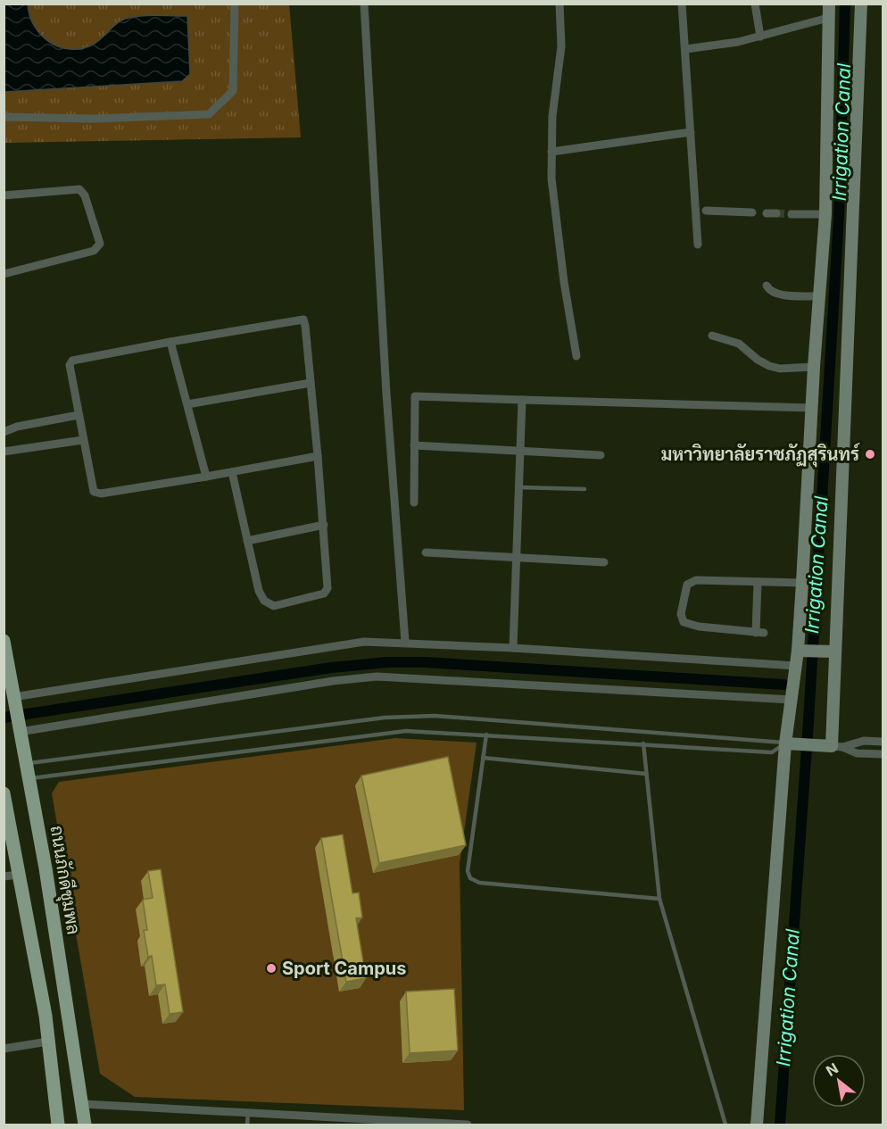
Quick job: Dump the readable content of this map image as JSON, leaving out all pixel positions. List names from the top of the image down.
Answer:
{
  "streets": {
    "main road": ["ถนนภักดีชุมพล"]
  },
  "water": ["Irrigation Canal"],
  "places": ["มหาวิทยาลัยราชภัฏสุรินทร์", "Sport Campus"],
  "north": "top left"
}
